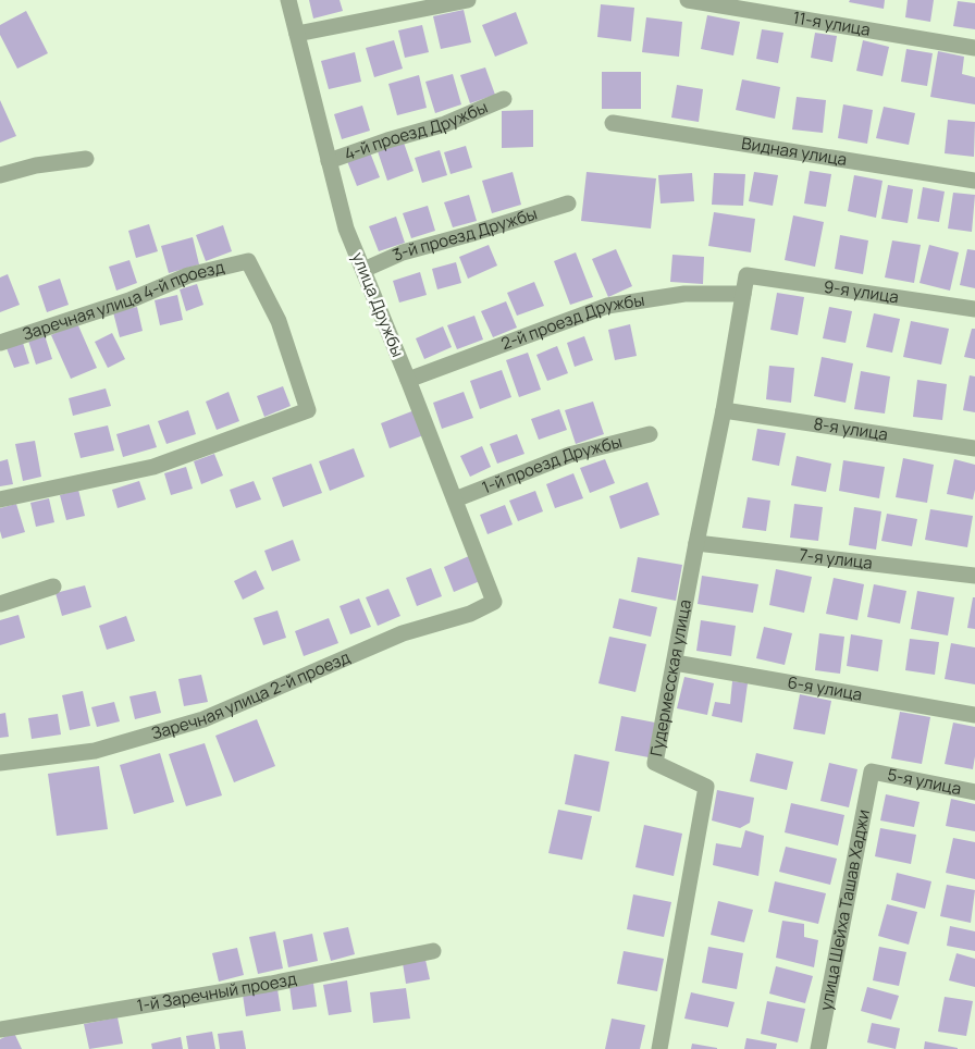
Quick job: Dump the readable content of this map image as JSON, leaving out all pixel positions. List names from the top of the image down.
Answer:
{
  "streets": {
    "street": [
      "11-я улица",
      "4-й проезд Дружбы",
      "Видная улица",
      "3-й проезд Дружбы",
      "9-я улица",
      "Заречная улица 4-й проезд",
      "улица Дружбы",
      "2-й проезд Дружбы",
      "8-я улица",
      "1-й проезд Дружбы",
      "7-я улица",
      "Гудермесская улица",
      "6-я улица",
      "Заречная улица 2-й проезд",
      "5-я улица",
      "улица Шейха Ташав Хаджи",
      "1-й Заречный проезд"
    ]
  },
  "crossings": [
    ["4-й проезд Дружбы", "улица Дружбы"],
    ["3-й проезд Дружбы", "улица Дружбы"],
    ["9-я улица", "Гудермесская улица"],
    ["улица Дружбы", "2-й проезд Дружбы"],
    ["улица Дружбы", "1-й проезд Дружбы"],
    ["улица Дружбы", "Заречная улица 2-й проезд"],
    ["2-й проезд Дружбы", "Гудермесская улица"],
    ["8-я улица", "Гудермесская улица"],
    ["7-я улица", "Гудермесская улица"],
    ["Гудермесская улица", "6-я улица"],
    ["5-я улица", "улица Шейха Ташав Хаджи"]
  ]
}
